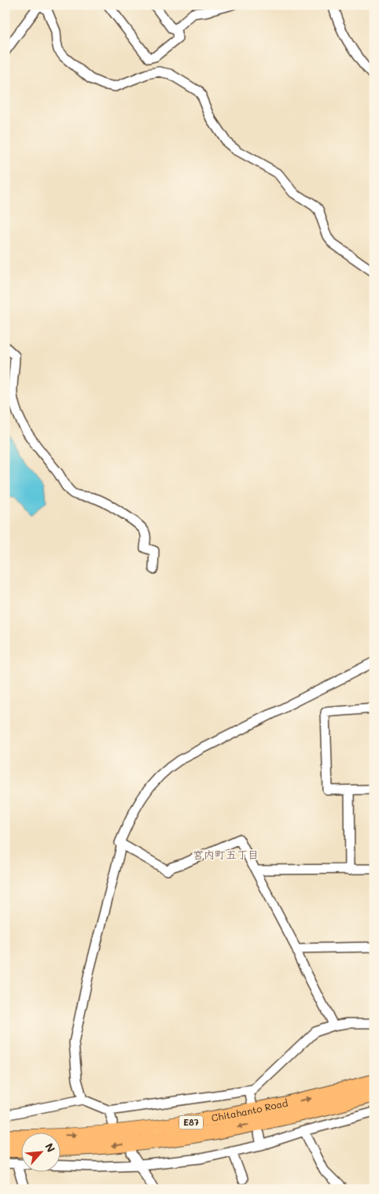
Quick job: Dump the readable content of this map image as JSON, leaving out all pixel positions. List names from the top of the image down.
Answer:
{
  "streets": {
    "highway": ["Chitahanto Road", "E87"]
  },
  "districts": ["宮内町五丁目"],
  "north": "top right"
}
